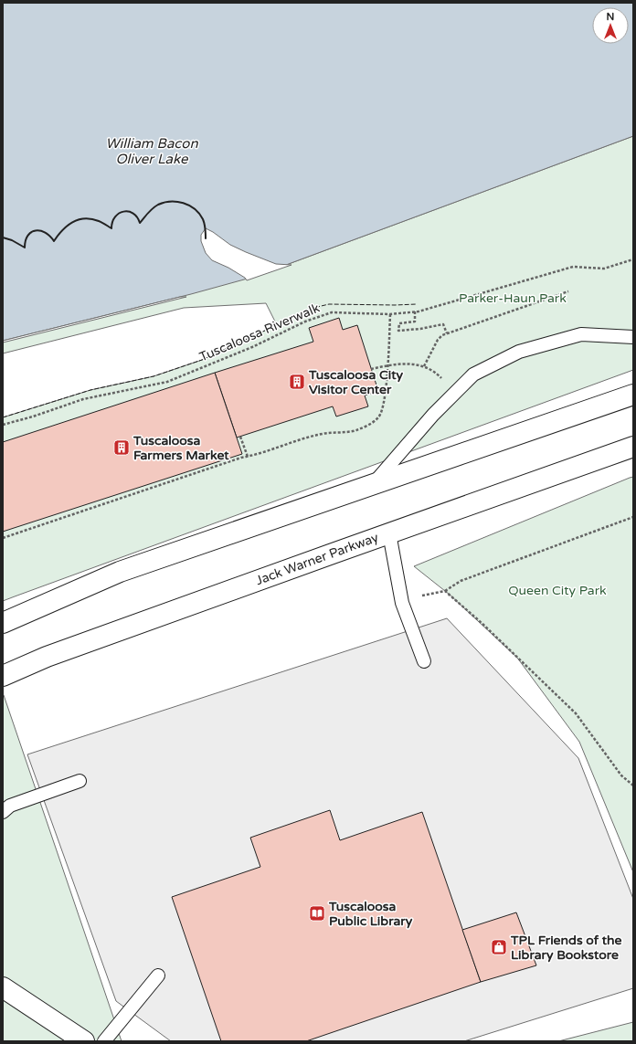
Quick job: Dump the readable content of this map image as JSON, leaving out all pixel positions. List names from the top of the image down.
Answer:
{
  "streets": {
    "main road": ["Jack Warner Parkway"],
    "path": ["Tuscaloosa Riverwalk"]
  },
  "water": ["William Bacon Oliver Lake"],
  "parks": ["Parker-Haun Park", "Queen City Park"],
  "places": {
    "building": ["Tuscaloosa City Visitor Center", "Tuscaloosa Farmers Market"],
    "library": ["Tuscaloosa Public Library"],
    "shop": ["TPL Friends of the Library Bookstore"]
  },
  "north": "top"
}
